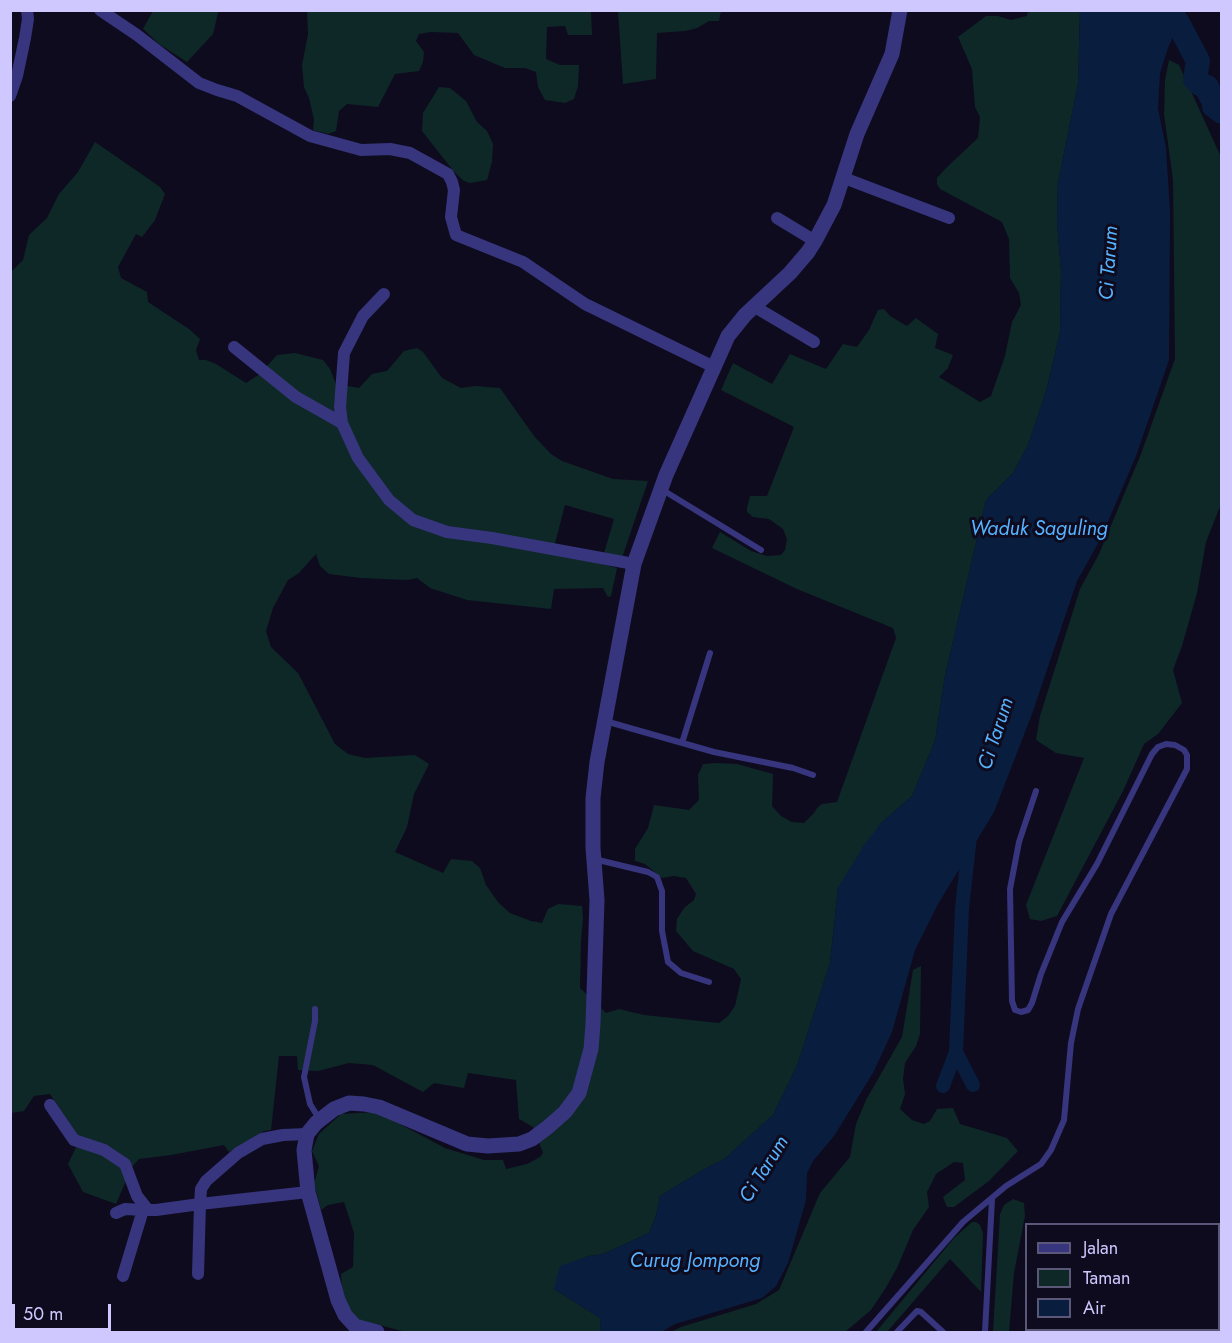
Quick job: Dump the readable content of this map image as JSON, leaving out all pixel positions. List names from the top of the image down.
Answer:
{
  "water": ["Ci Tarum", "Waduk Saguling", "Curug Jompong"],
  "legend": ["Jalan", "Taman", "Air"],
  "scale_bar": "50 m"
}
